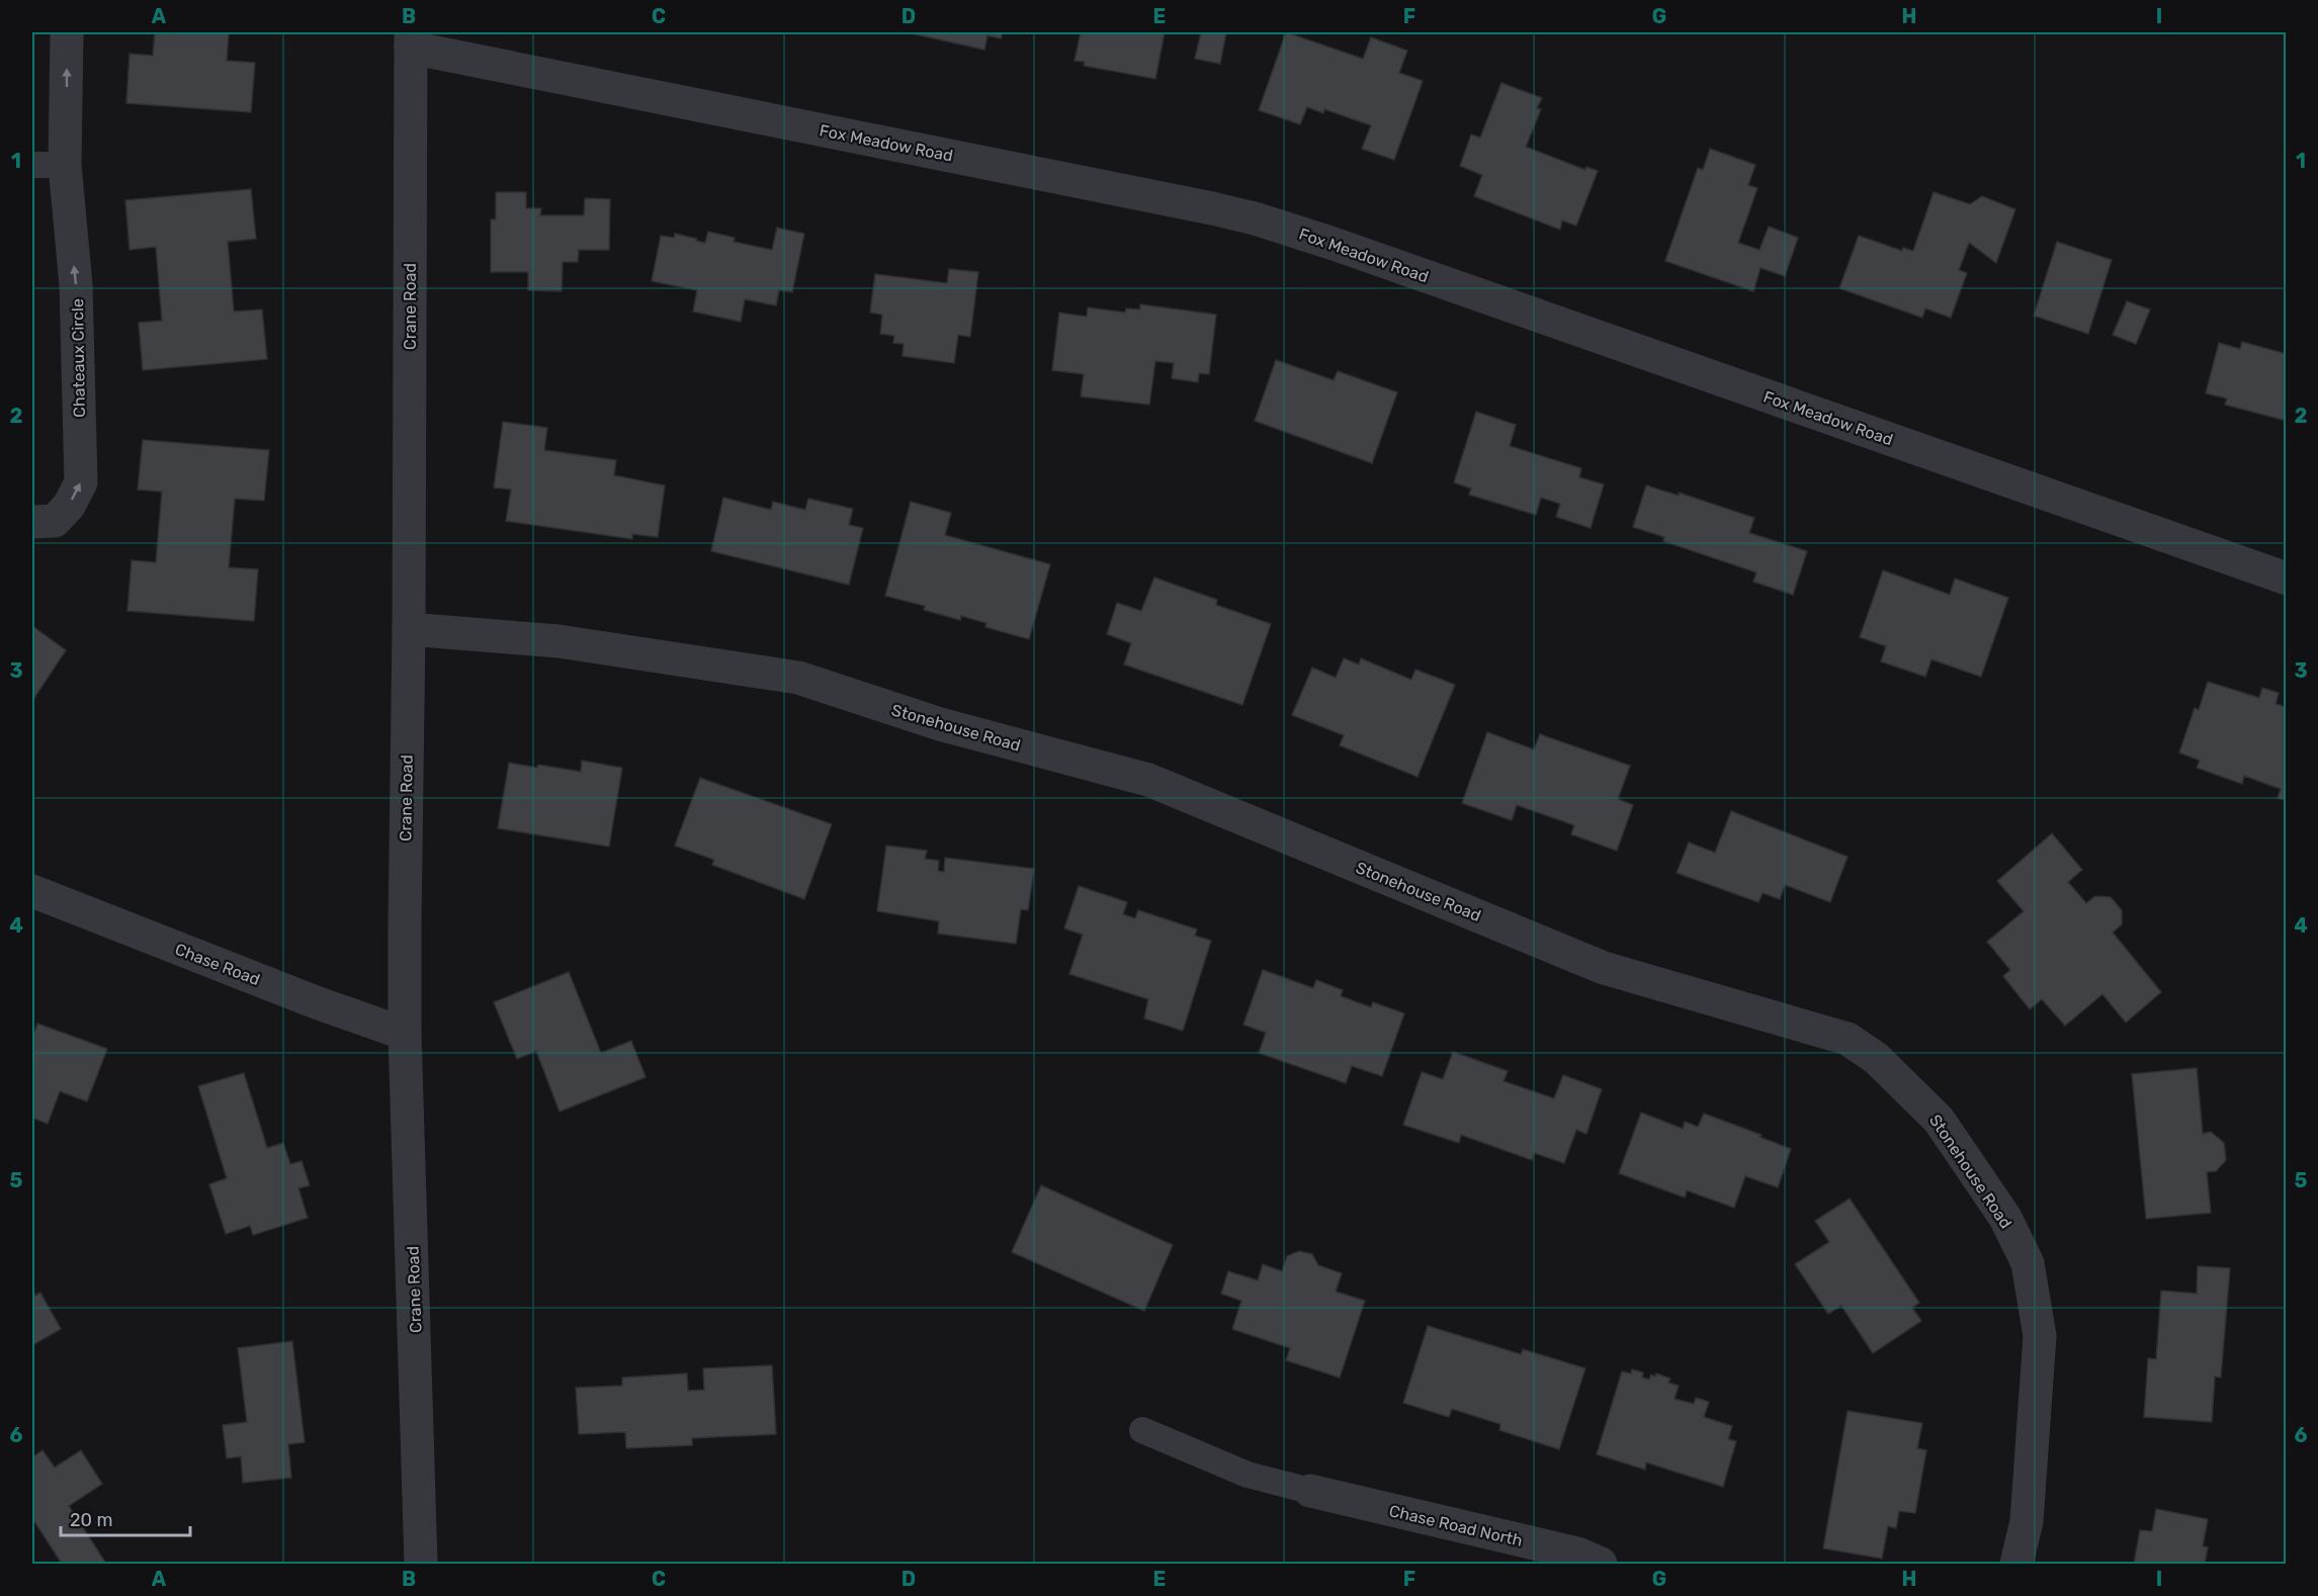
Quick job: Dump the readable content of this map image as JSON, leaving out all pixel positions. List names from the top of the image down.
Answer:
{
  "streets": {
    "street": [
      "Fox Meadow Road",
      "Crane Road",
      "Chateaux Circle",
      "Stonehouse Road",
      "Chase Road",
      "Chase Road North"
    ]
  },
  "crossings": [
    ["Fox Meadow Road", "Crane Road"],
    ["Crane Road", "Stonehouse Road"],
    ["Crane Road", "Chase Road"]
  ],
  "one_way": ["Chateaux Circle"],
  "scale_bar": "20 m",
  "grid": {
    "columns": [
      "A",
      "B",
      "C",
      "D",
      "E",
      "F",
      "G",
      "H",
      "I"
    ],
    "rows": [
      "1",
      "2",
      "3",
      "4",
      "5",
      "6"
    ]
  }
}
